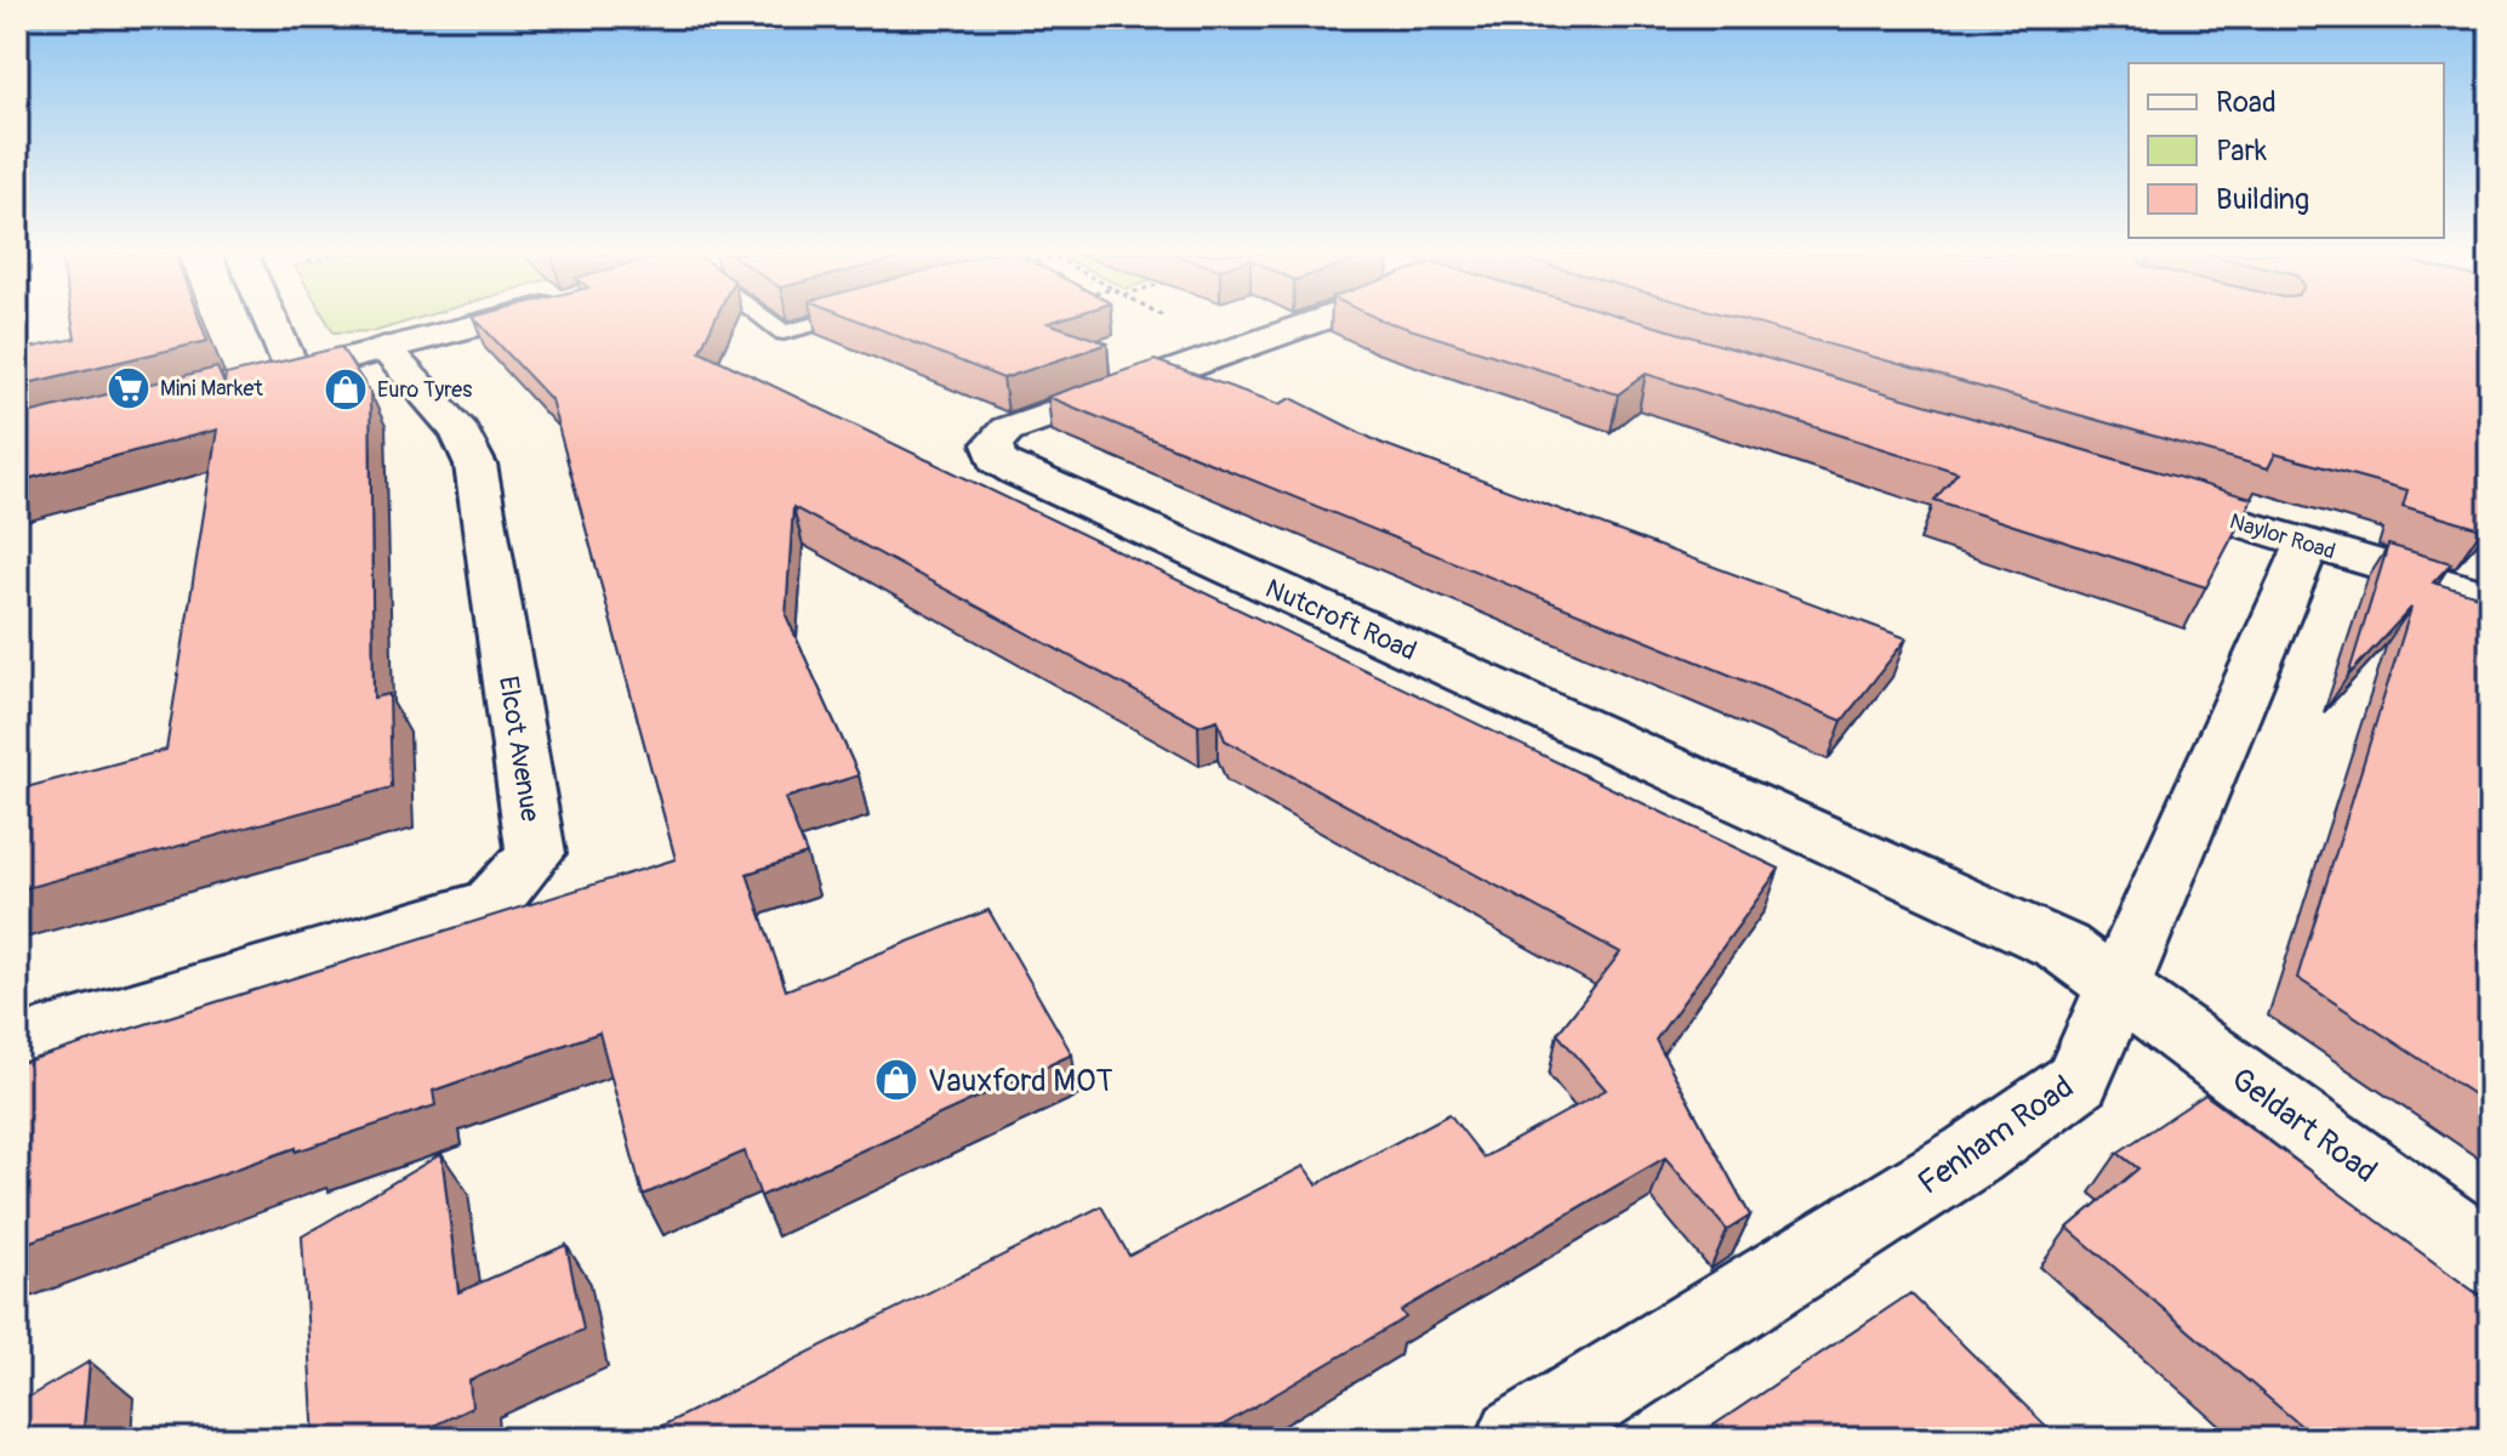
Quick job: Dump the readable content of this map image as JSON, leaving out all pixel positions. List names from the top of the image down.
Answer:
{
  "streets": {
    "street": [
      "Naylor Road",
      "Nutcroft Road",
      "Elcot Avenue",
      "Geldart Road",
      "Fenham Road"
    ]
  },
  "crossings": [
    ["Naylor Road", "Fenham Road"],
    ["Nutcroft Road", "Geldart Road"],
    ["Nutcroft Road", "Fenham Road"],
    ["Geldart Road", "Fenham Road"]
  ],
  "places": {
    "supermarket": ["Mini Market"],
    "shop": ["Euro Tyres", "Vauxford MOT"]
  },
  "legend": ["Road", "Park", "Building"]
}
